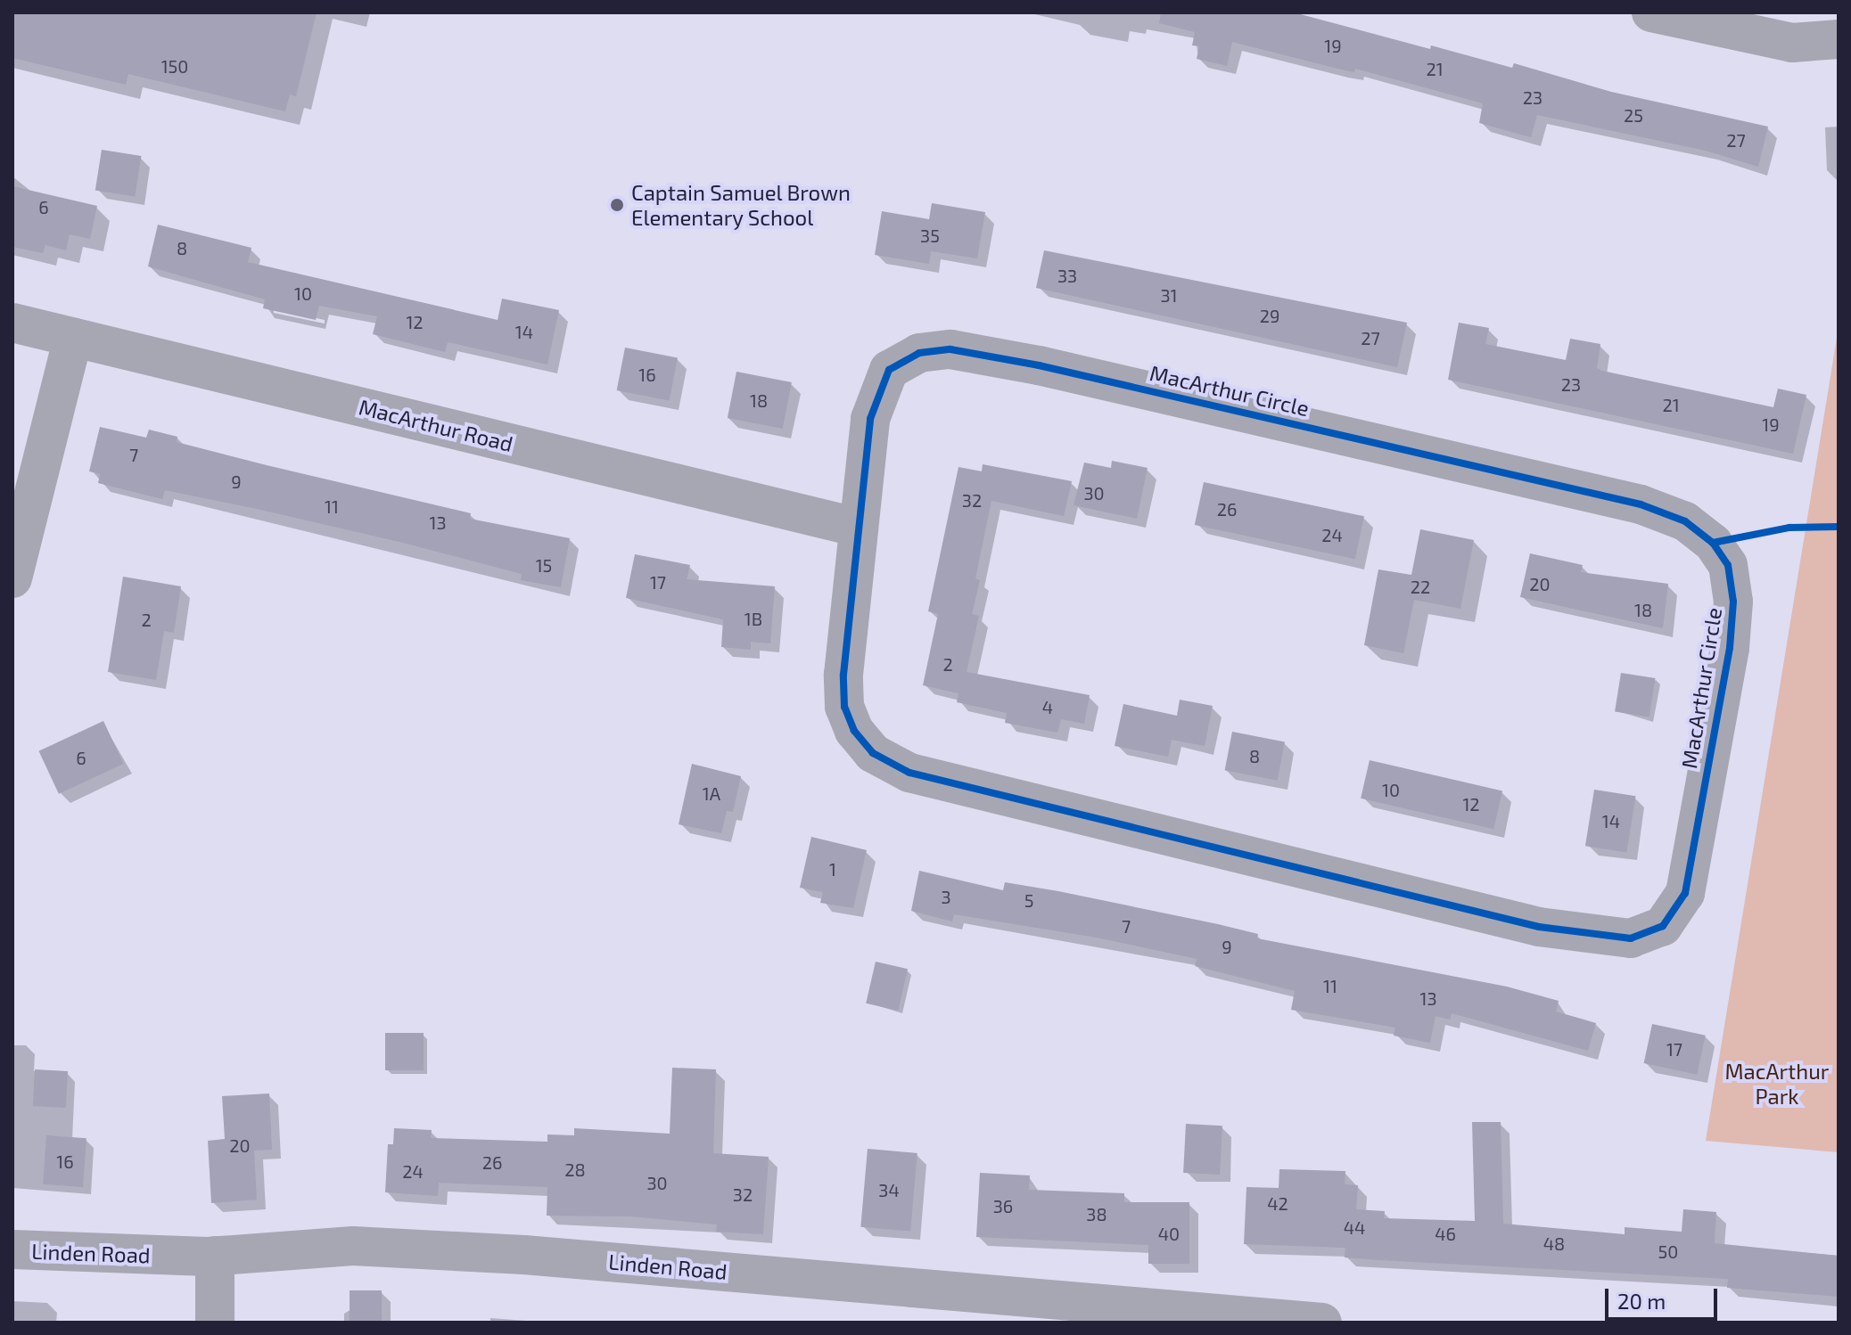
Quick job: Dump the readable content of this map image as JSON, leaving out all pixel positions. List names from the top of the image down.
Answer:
{
  "streets": {
    "street": ["MacArthur Circle", "MacArthur Road", "Linden Road"]
  },
  "crossings": [
    ["MacArthur Circle", "MacArthur Road"]
  ],
  "parks": ["MacArthur Park"],
  "places": ["Captain Samuel Brown Elementary School"],
  "house_numbers": [
    "19",
    "150",
    "21",
    "23",
    "25",
    "27",
    "6",
    "35",
    "8",
    "33",
    "10",
    "31",
    "29",
    "12",
    "14",
    "27",
    "16",
    "23",
    "18",
    "21",
    "19",
    "7",
    "9",
    "30",
    "32",
    "11",
    "26",
    "13",
    "24",
    "15",
    "17",
    "20",
    "22",
    "18",
    "1B",
    "2",
    "2",
    "4",
    "8",
    "6",
    "10",
    "1A",
    "12",
    "14",
    "1",
    "3",
    "5",
    "7",
    "9",
    "11",
    "13",
    "17",
    "20",
    "16",
    "26",
    "28",
    "24",
    "30",
    "34",
    "32",
    "42",
    "36",
    "38",
    "44",
    "40",
    "46",
    "48",
    "50"
  ],
  "scale_bar": "20 m"
}
